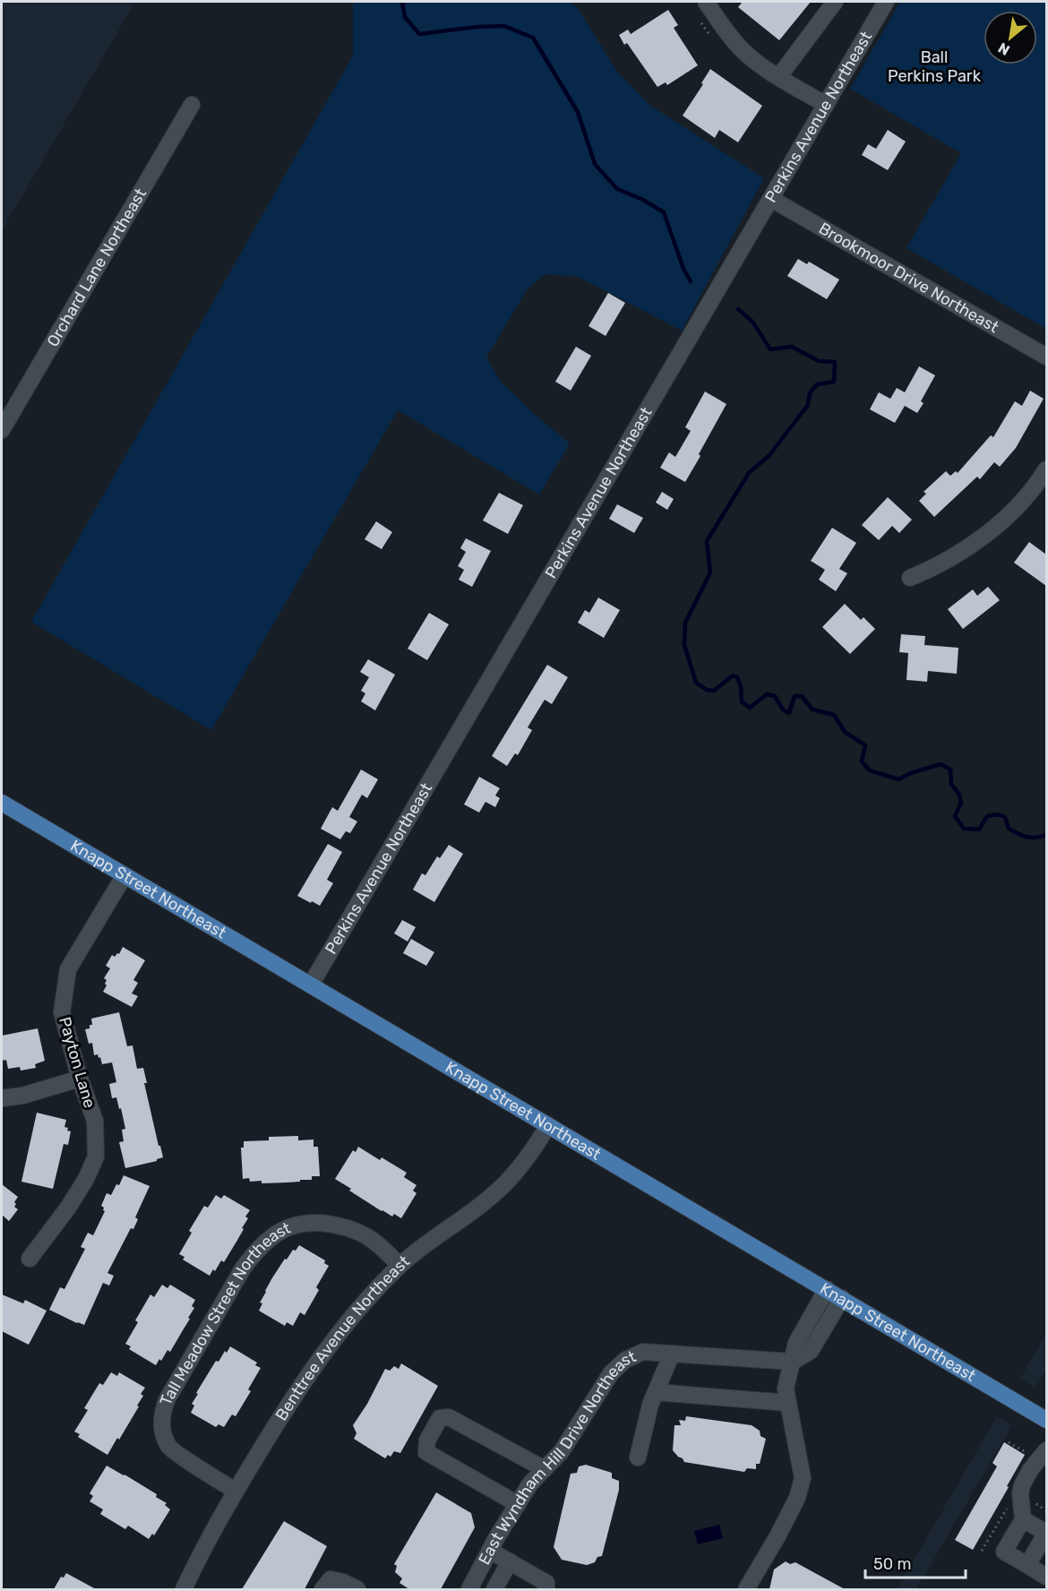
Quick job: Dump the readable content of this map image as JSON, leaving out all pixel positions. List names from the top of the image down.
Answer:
{
  "streets": {
    "main road": ["Knapp Street Northeast"],
    "street": [
      "Perkins Avenue Northeast",
      "Orchard Lane Northeast",
      "Brookmoor Drive Northeast",
      "Payton Lane",
      "Tall Meadow Street Northeast",
      "Benttree Avenue Northeast",
      "East Wyndham Hill Drive Northeast"
    ]
  },
  "crossings": [
    ["Perkins Avenue Northeast", "Brookmoor Drive Northeast"],
    ["Perkins Avenue Northeast", "Knapp Street Northeast"],
    ["Knapp Street Northeast", "Payton Lane"],
    ["Knapp Street Northeast", "Benttree Avenue Northeast"],
    ["Tall Meadow Street Northeast", "Benttree Avenue Northeast"]
  ],
  "parks": ["Ball Perkins Park"],
  "scale_bar": "50 m",
  "north": "bottom left"
}
